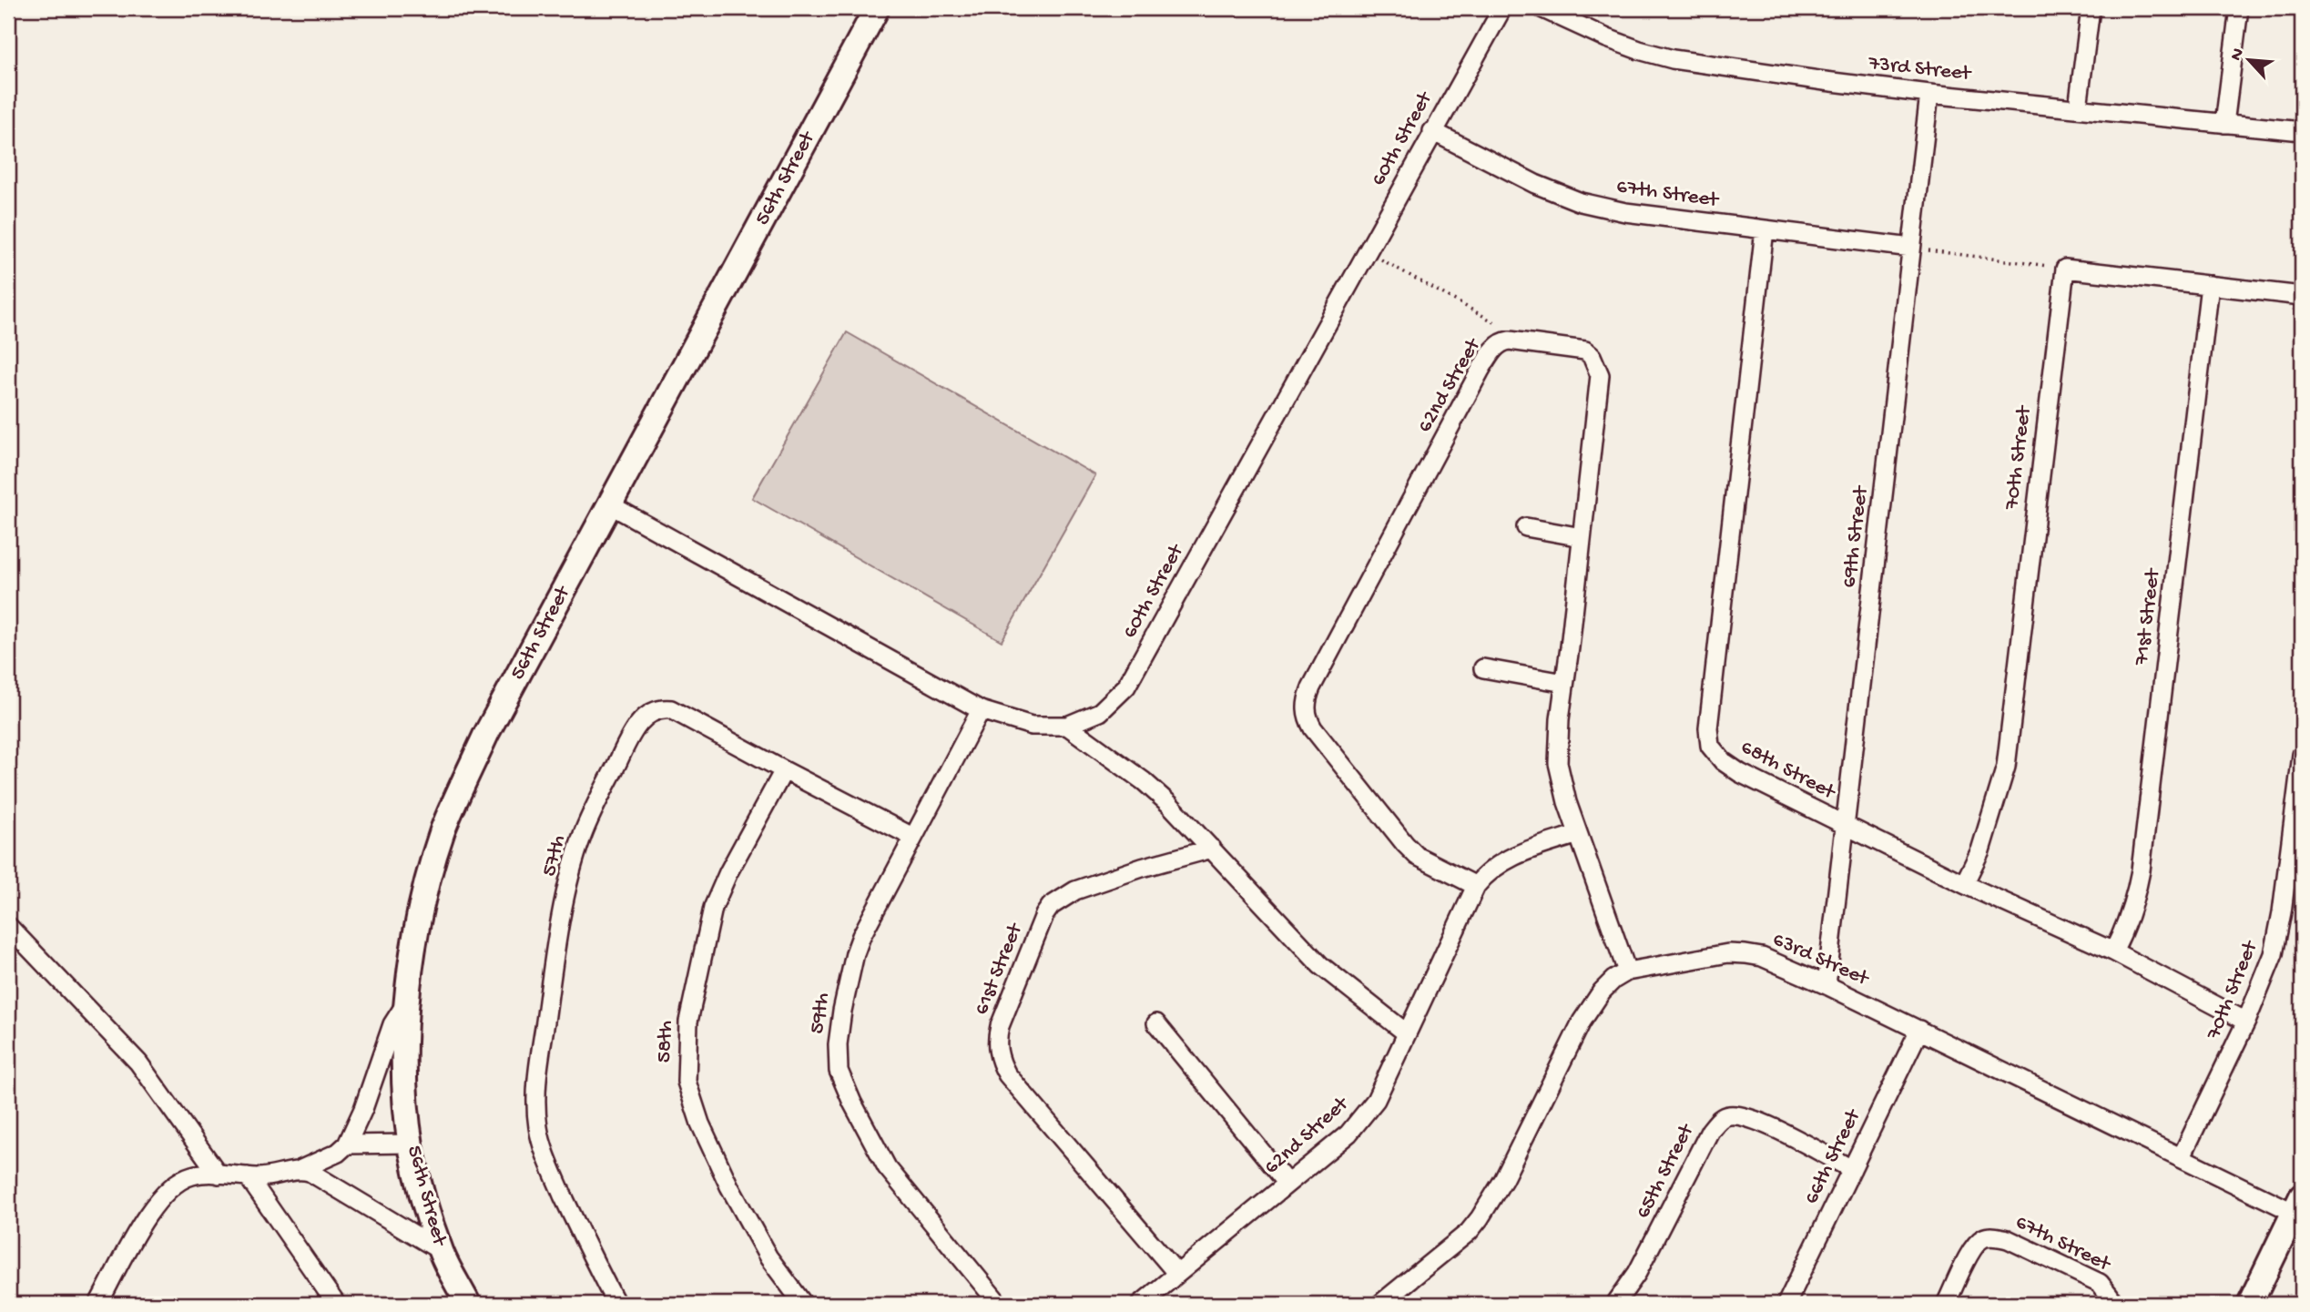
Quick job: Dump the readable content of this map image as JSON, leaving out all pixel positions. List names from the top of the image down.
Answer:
{
  "streets": {
    "street": [
      "73rd Street",
      "60th Street",
      "56th Street",
      "67th Street",
      "62nd Street",
      "70th Street",
      "69th Street",
      "71st Street",
      "68th Street",
      "57th",
      "63rd Street",
      "61st Street",
      "59th",
      "58th",
      "66th Street",
      "65th Street"
    ]
  },
  "crossings": [
    ["73rd Street", "69th Street"],
    ["60th Street", "56th Street"],
    ["60th Street", "67th Street"],
    ["60th Street", "59th"],
    ["67th Street", "69th Street"],
    ["67th Street", "68th Street"],
    ["62nd Street", "63rd Street"],
    ["62nd Street", "61st Street"],
    ["70th Street", "68th Street"],
    ["70th Street", "63rd Street"],
    ["69th Street", "68th Street"],
    ["69th Street", "63rd Street"],
    ["71st Street", "68th Street"],
    ["57th", "59th"],
    ["57th", "58th"],
    ["63rd Street", "66th Street"],
    ["66th Street", "65th Street"]
  ],
  "north": "top left"
}
